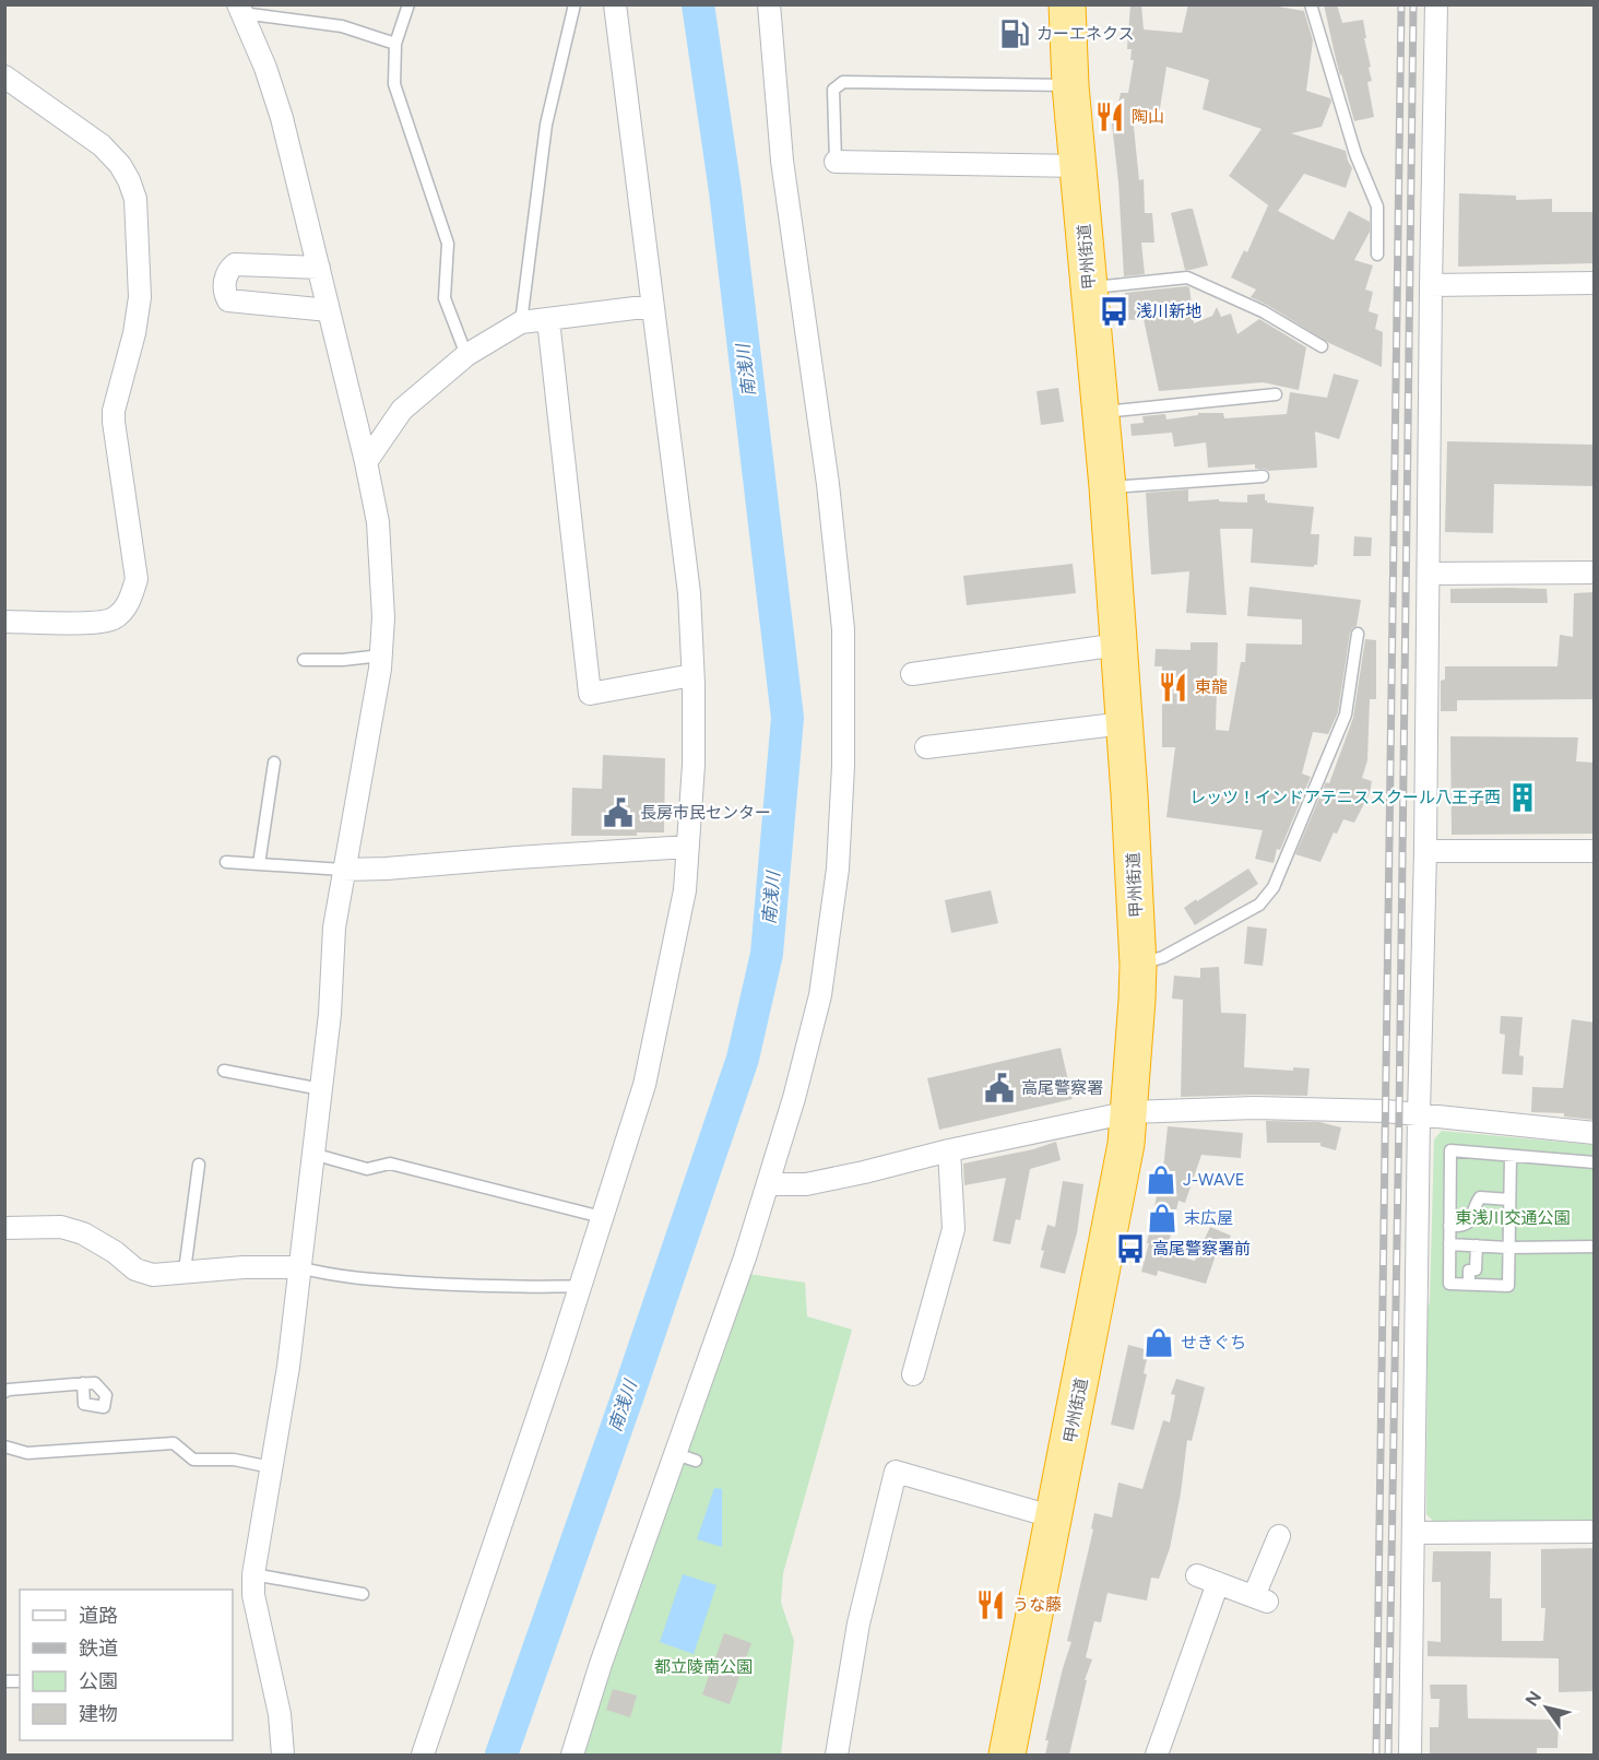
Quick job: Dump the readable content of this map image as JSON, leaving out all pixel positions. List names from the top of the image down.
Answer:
{
  "streets": {
    "highway": ["甲州街道"]
  },
  "water": ["南浅川"],
  "parks": ["東浅川交通公園", "都立陵南公園"],
  "places": {
    "fuel station": ["カーエネクス"],
    "restaurant": ["陶山", "東龍", "うな藤"],
    "bus stop": ["浅川新地", "高尾警察署前"],
    "building": ["レッツ！インドアテニススクール八王子西"],
    "public building": ["長房市民センター", "高尾警察署"],
    "shop": ["J-WAVE", "末広屋", "せきぐち"]
  },
  "legend": [
    "道路",
    "鉄道",
    "公園",
    "建物"
  ],
  "north": "top left"
}
